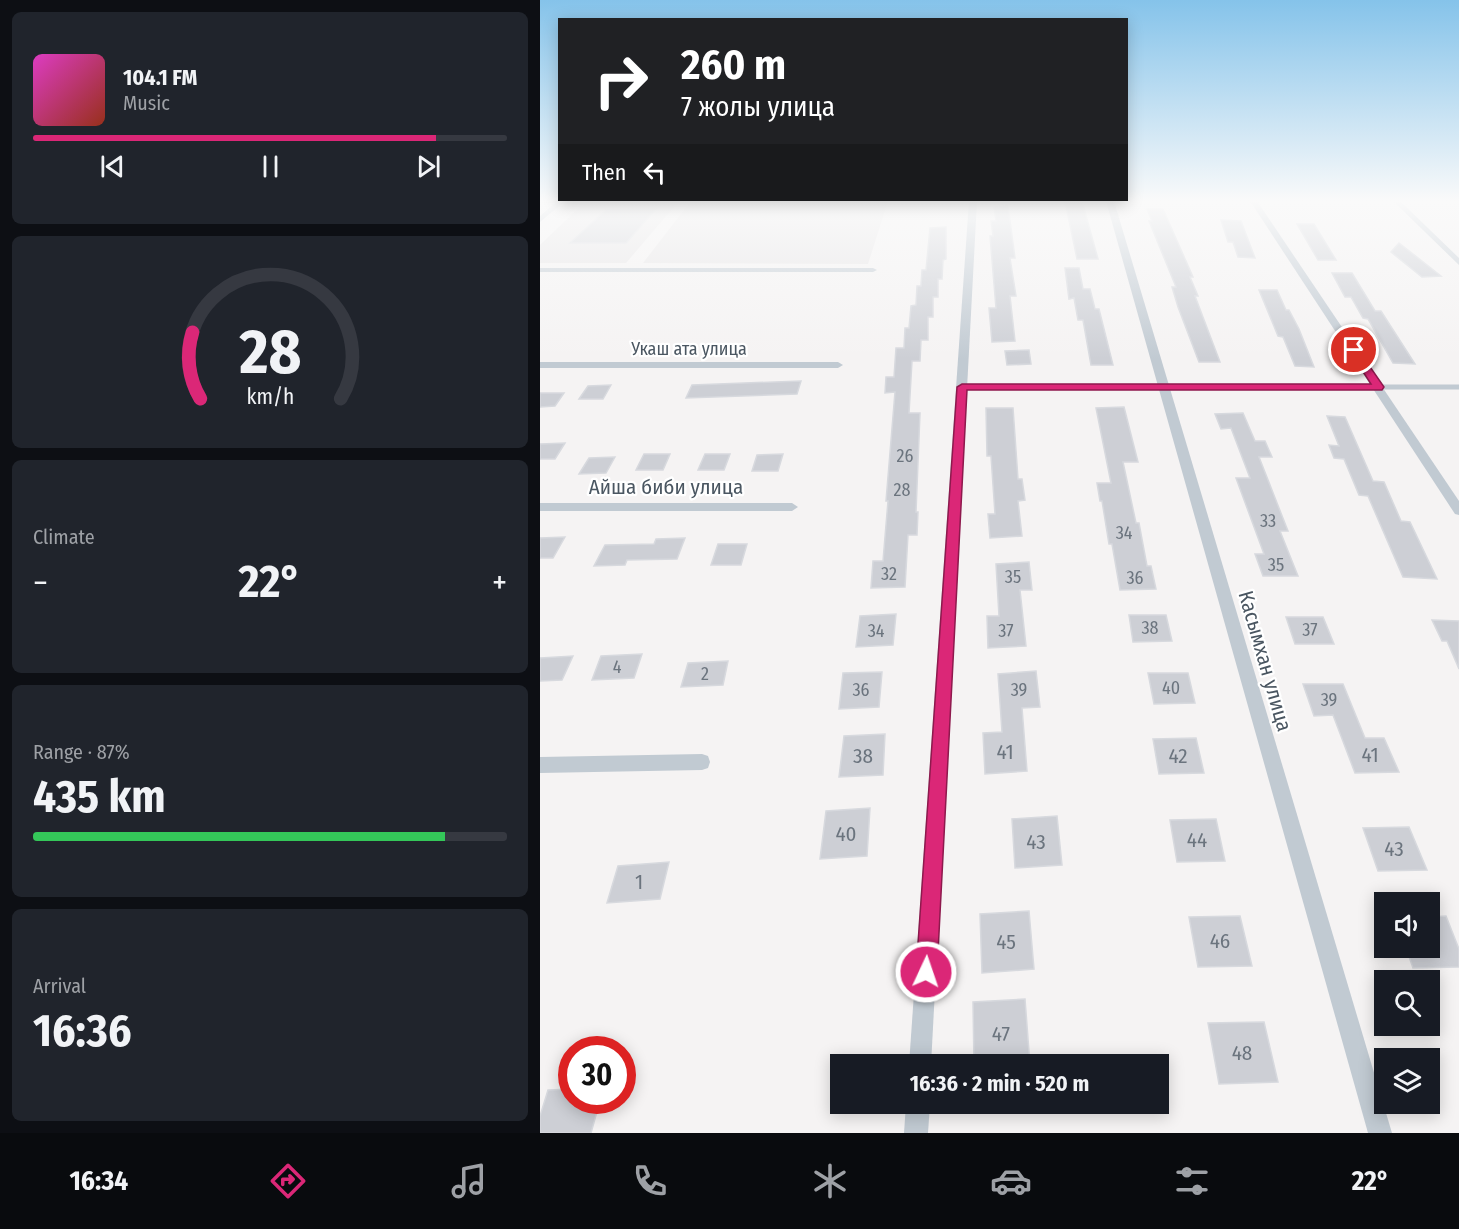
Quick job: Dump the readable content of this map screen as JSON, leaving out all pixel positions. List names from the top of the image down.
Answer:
{
  "streets": {
    "street": ["Укаш ата улица", "Айша биби улица", "Касымхан улица"]
  },
  "house_numbers": [
    "26",
    "28",
    "33",
    "34",
    "35",
    "32",
    "35",
    "36",
    "38",
    "37",
    "34",
    "37",
    "4",
    "2",
    "40",
    "36",
    "39",
    "39",
    "41",
    "41",
    "38",
    "42",
    "40",
    "44",
    "43",
    "43",
    "1",
    "46",
    "45",
    "47",
    "48"
  ],
  "page": {
    "turn": ["260 m", "7 жолы улица"],
    "song": ["104.1 FM", "Music"],
    "then": "Then",
    "tile": [
      "Climate",
      ["Range · 87%", "435 km"],
      ["Arrival", "16:36"]
    ],
    "heat": ["−", "22°", "+"],
    "limit": "30",
    "trip": "16:36 · 2 min · 520 m",
    "tabs": ["16:34", "22°"],
    "gauge": ["28", "km/h"]
  }
}
